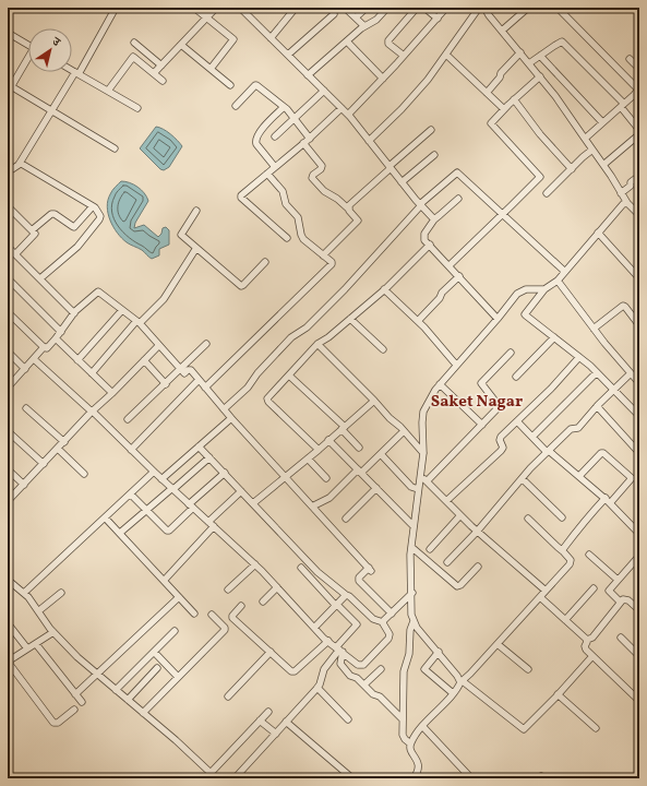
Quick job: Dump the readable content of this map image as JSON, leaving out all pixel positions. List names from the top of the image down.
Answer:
{
  "districts": ["Saket Nagar"],
  "north": "top right"
}
